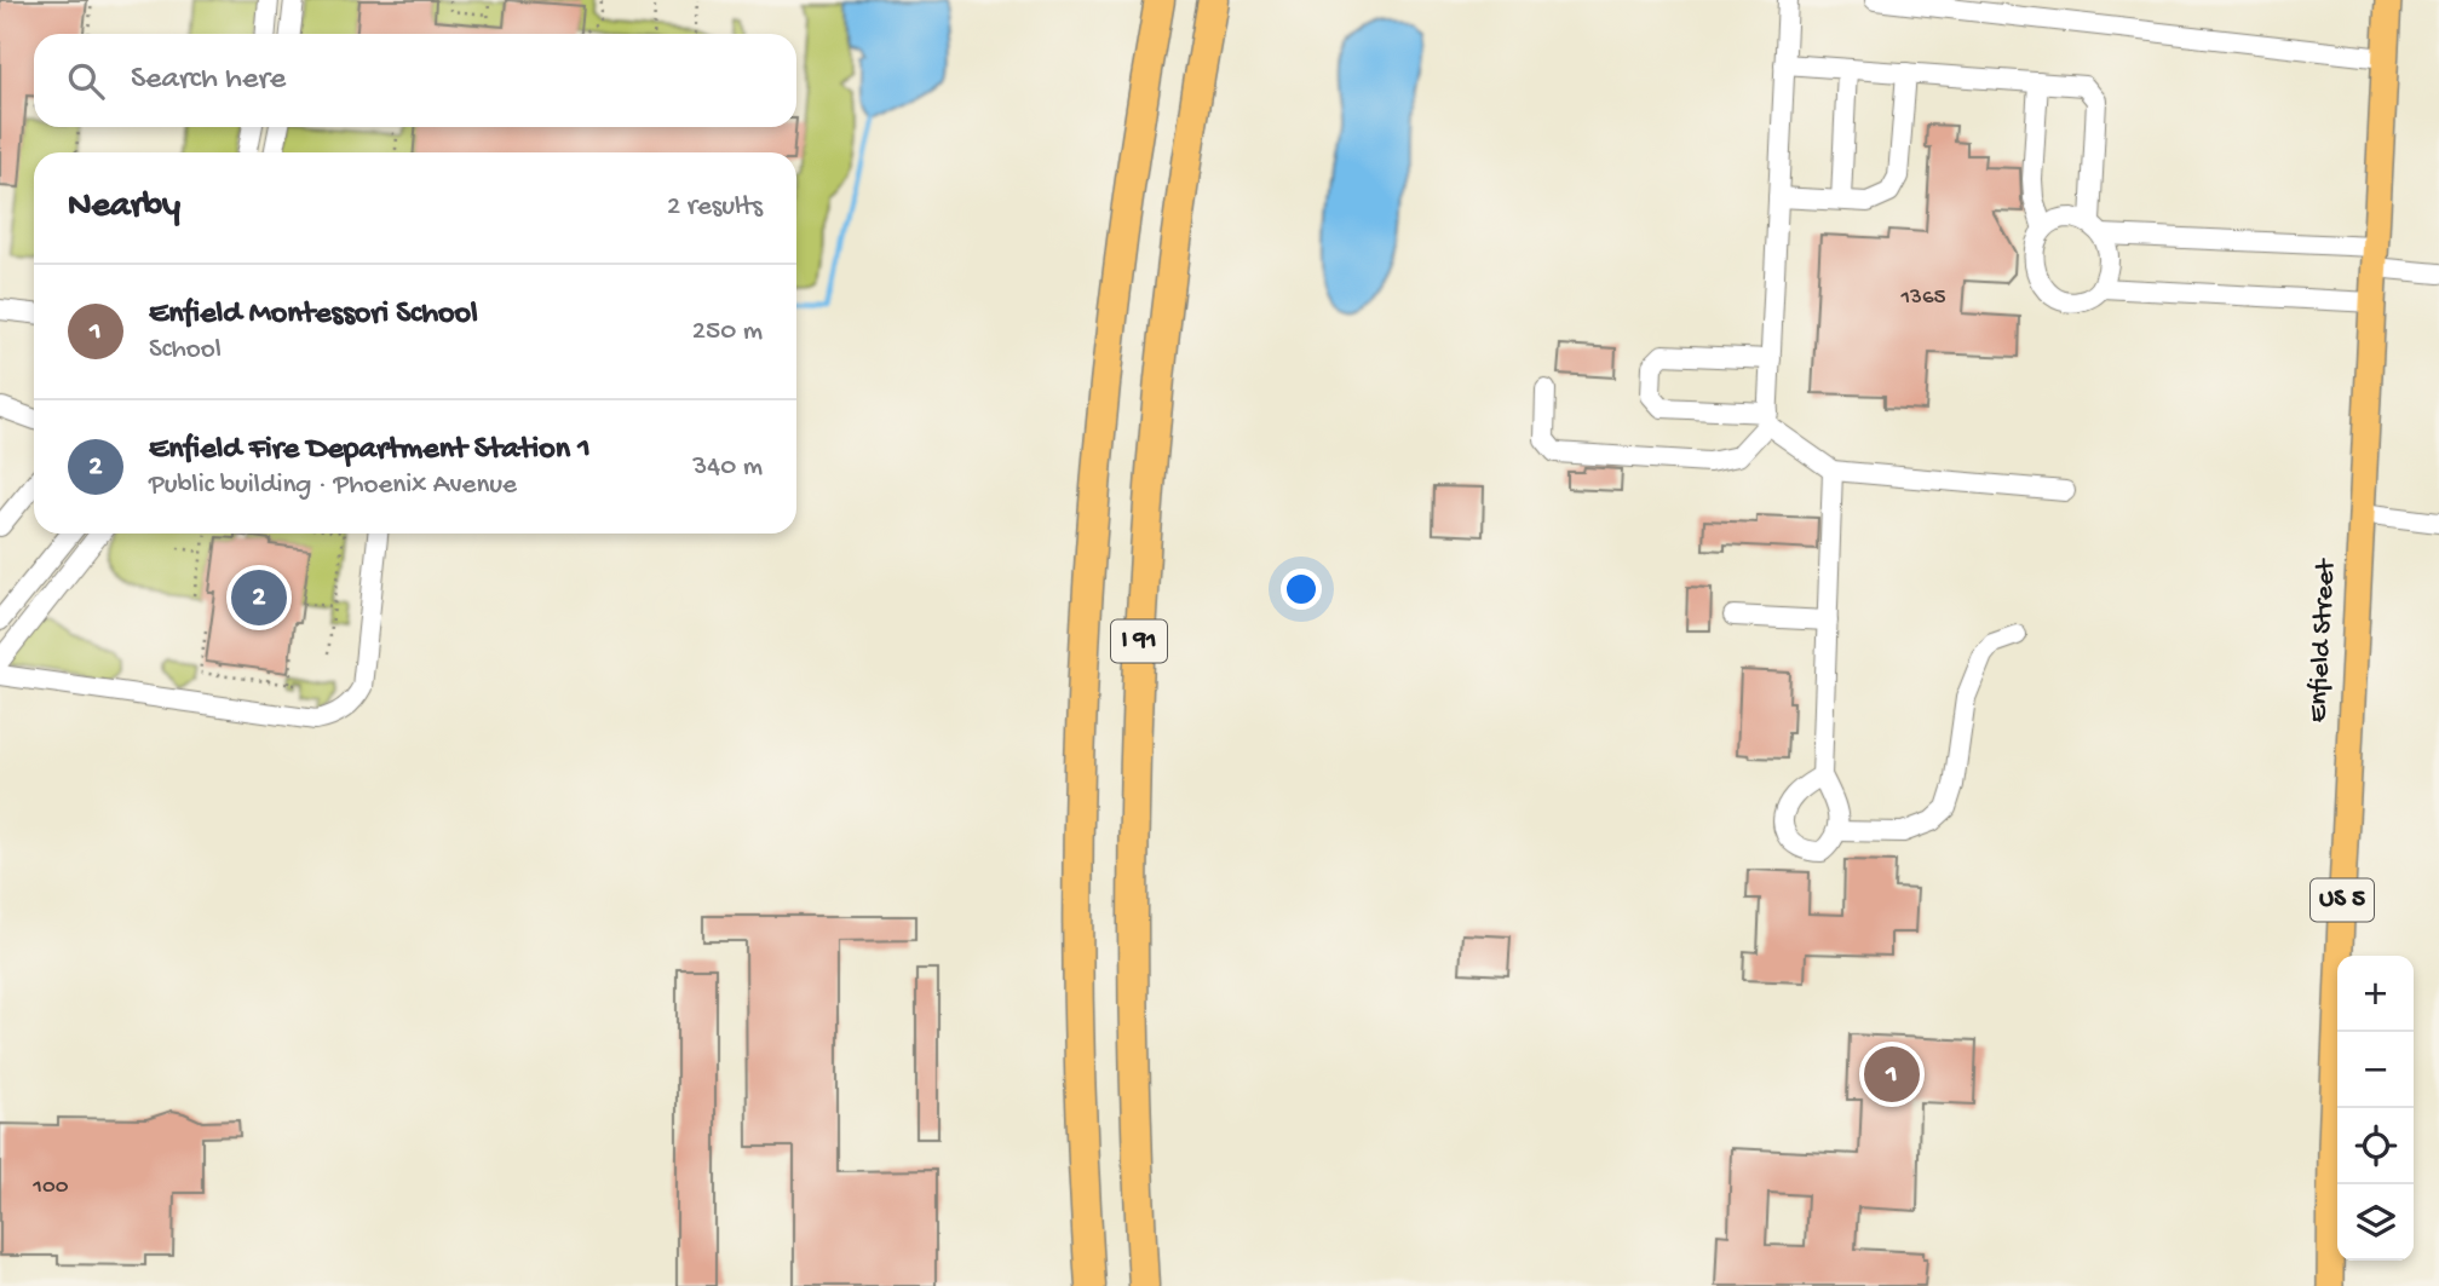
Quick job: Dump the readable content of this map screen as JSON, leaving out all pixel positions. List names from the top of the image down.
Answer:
{
  "streets": {
    "highway": ["I 91"],
    "main road": ["Enfield Street", "US 5"]
  },
  "house_numbers": ["1365", "100"],
  "page": {
    "search": "Search here",
    "heading": ["Nearby", "2 results"],
    "list": [
      {
        "mark": "1",
        "name": "Enfield Montessori School",
        "note": "School",
        "value": "250 m"
      },
      {
        "mark": "2",
        "name": "Enfield Fire Department Station 1",
        "note": "Public building · Phoenix Avenue",
        "value": "340 m"
      }
    ],
    "pins": ["2", "1"],
    "map_buttons": ["+", "−"]
  }
}
